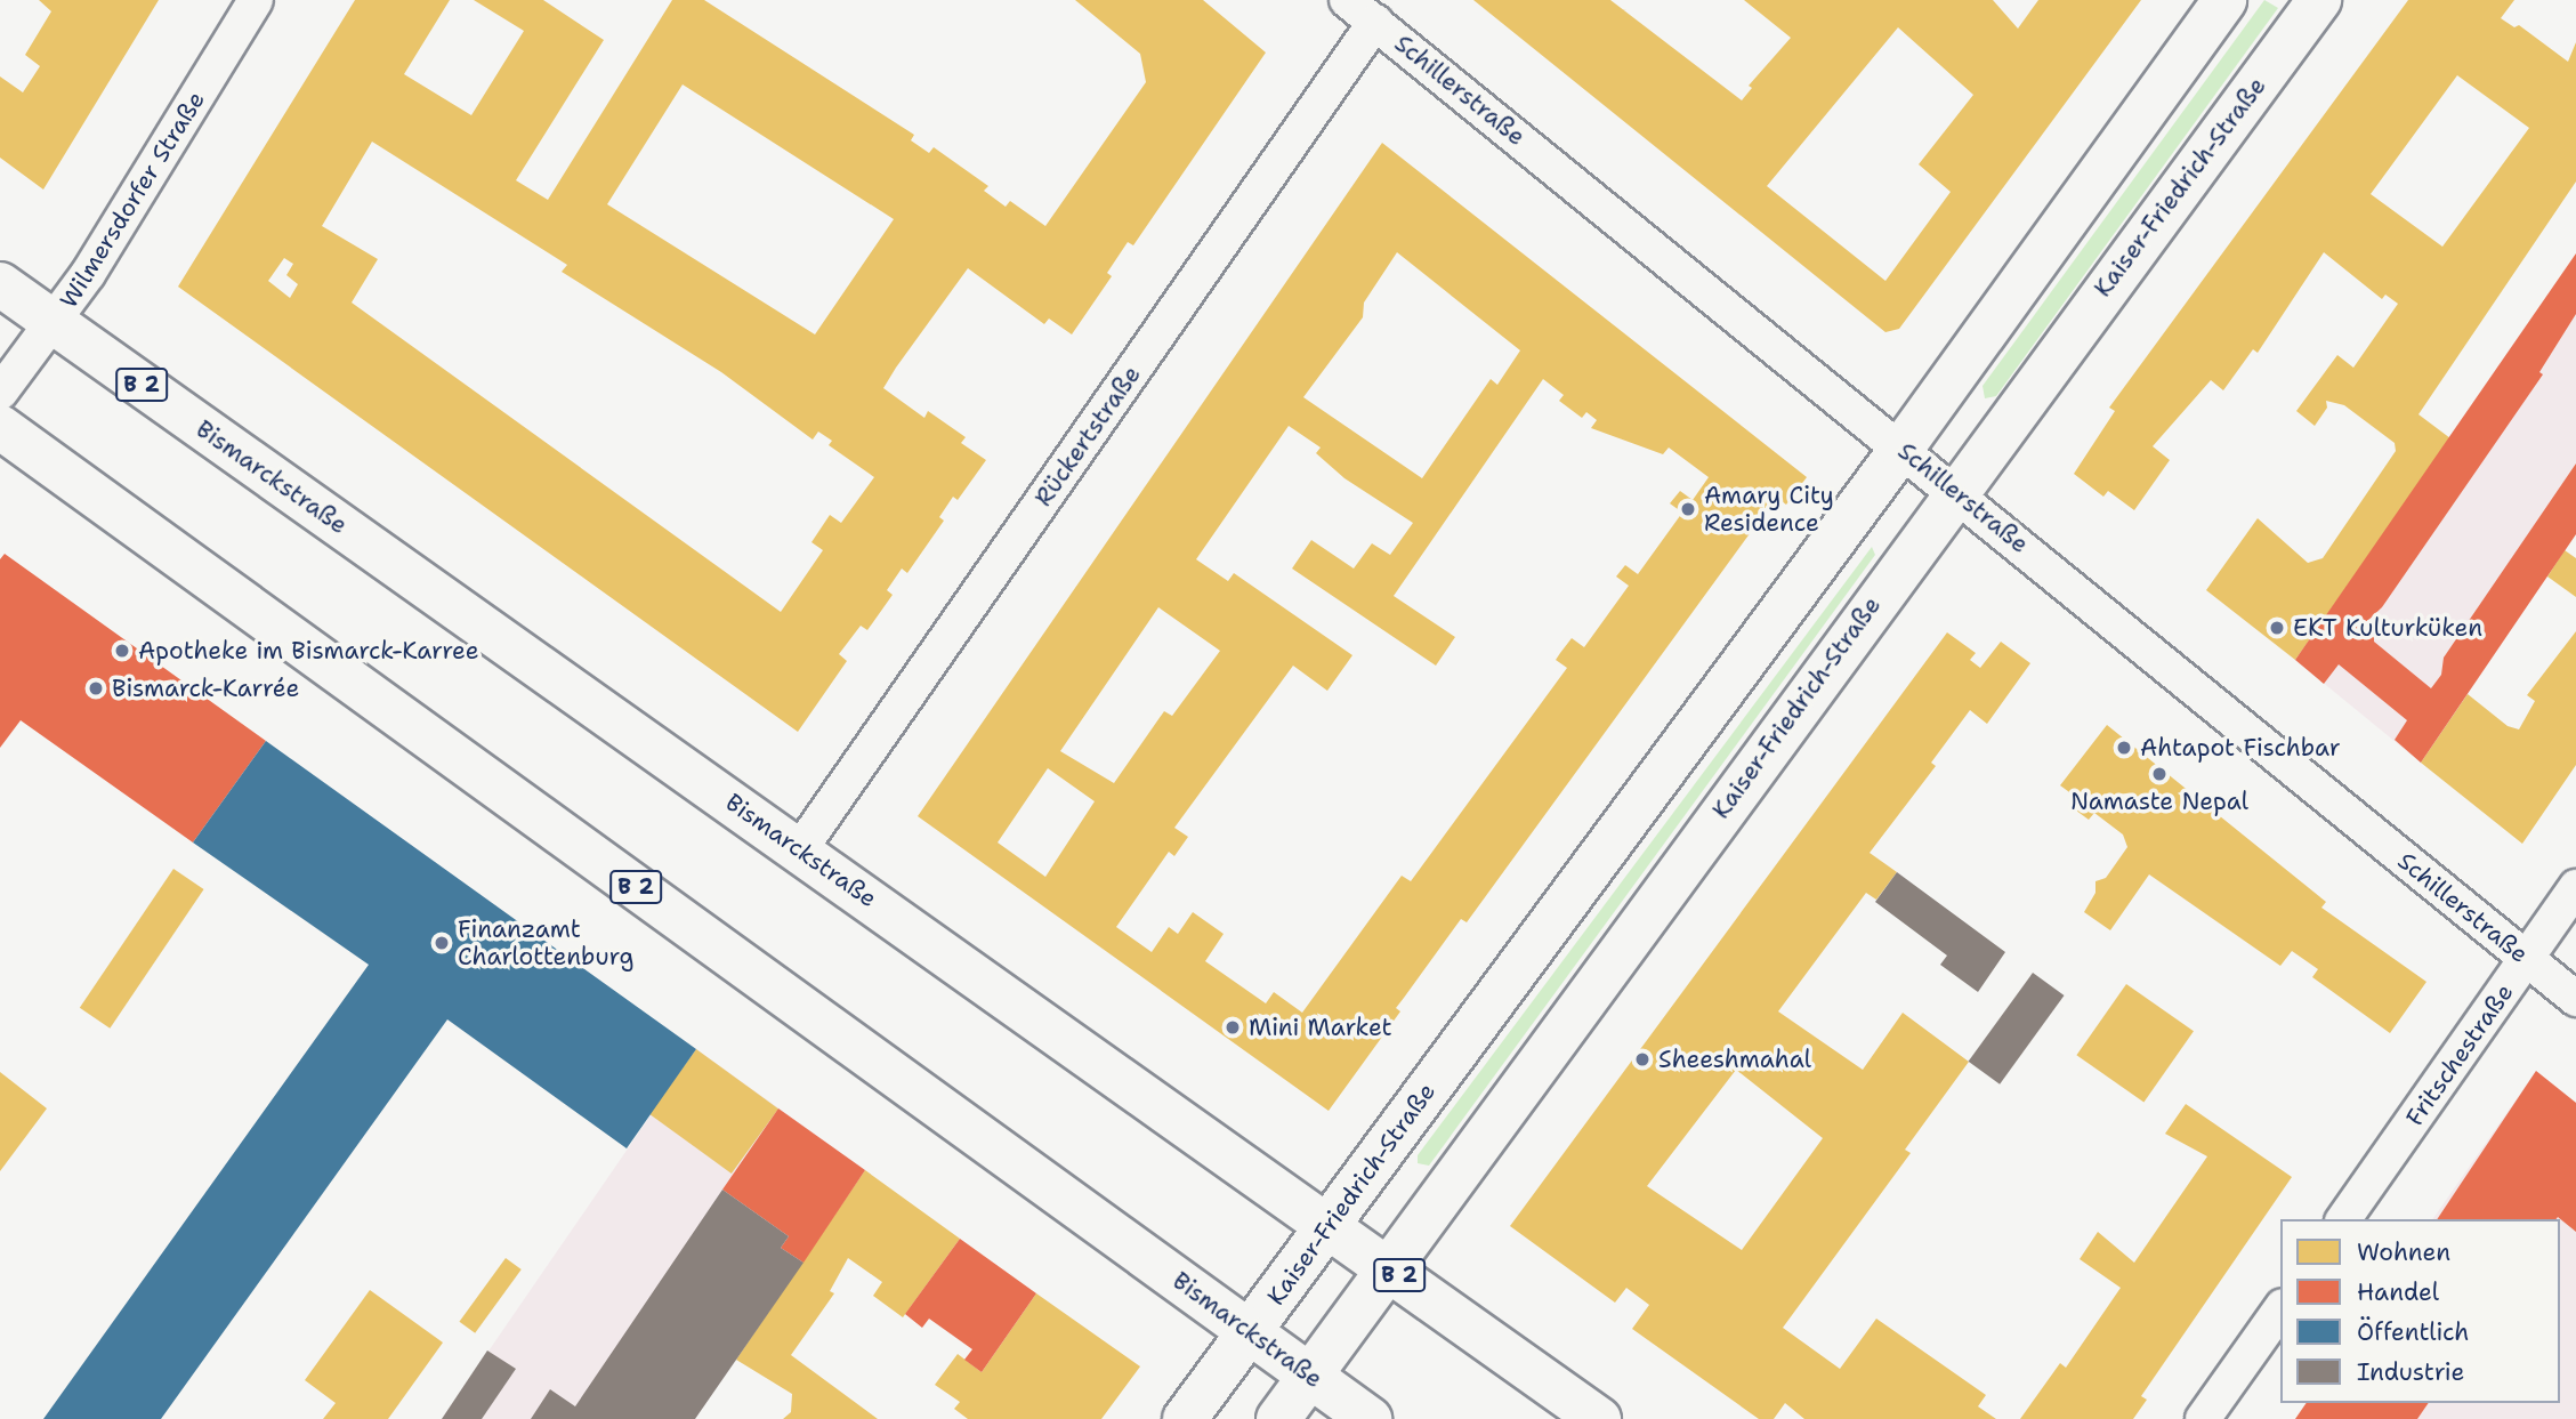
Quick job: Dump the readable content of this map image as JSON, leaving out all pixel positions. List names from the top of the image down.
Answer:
{
  "streets": {
    "main road": ["Kaiser-Friedrich-Straße", "B 2", "Bismarckstraße"],
    "street": [
      "Schillerstraße",
      "Wilmersdorfer Straße",
      "Rückertstraße",
      "Fritschestraße"
    ]
  },
  "crossings": [
    ["Schillerstraße", "Kaiser-Friedrich-Straße"],
    ["Schillerstraße", "Rückertstraße"],
    ["Schillerstraße", "Fritschestraße"],
    ["Kaiser-Friedrich-Straße", "Bismarckstraße"],
    ["Wilmersdorfer Straße", "Bismarckstraße"],
    ["Rückertstraße", "Bismarckstraße"]
  ],
  "places": [
    "Amary City Residence",
    "EKT Kulturküken",
    "Apotheke im Bismarck-Karree",
    "Bismarck-Karrée",
    "Ahtapot Fischbar",
    "Namaste Nepal",
    "Finanzamt Charlottenburg",
    "Mini Market",
    "Sheeshmahal"
  ],
  "legend": [
    "Wohnen",
    "Handel",
    "Öffentlich",
    "Industrie"
  ]
}
